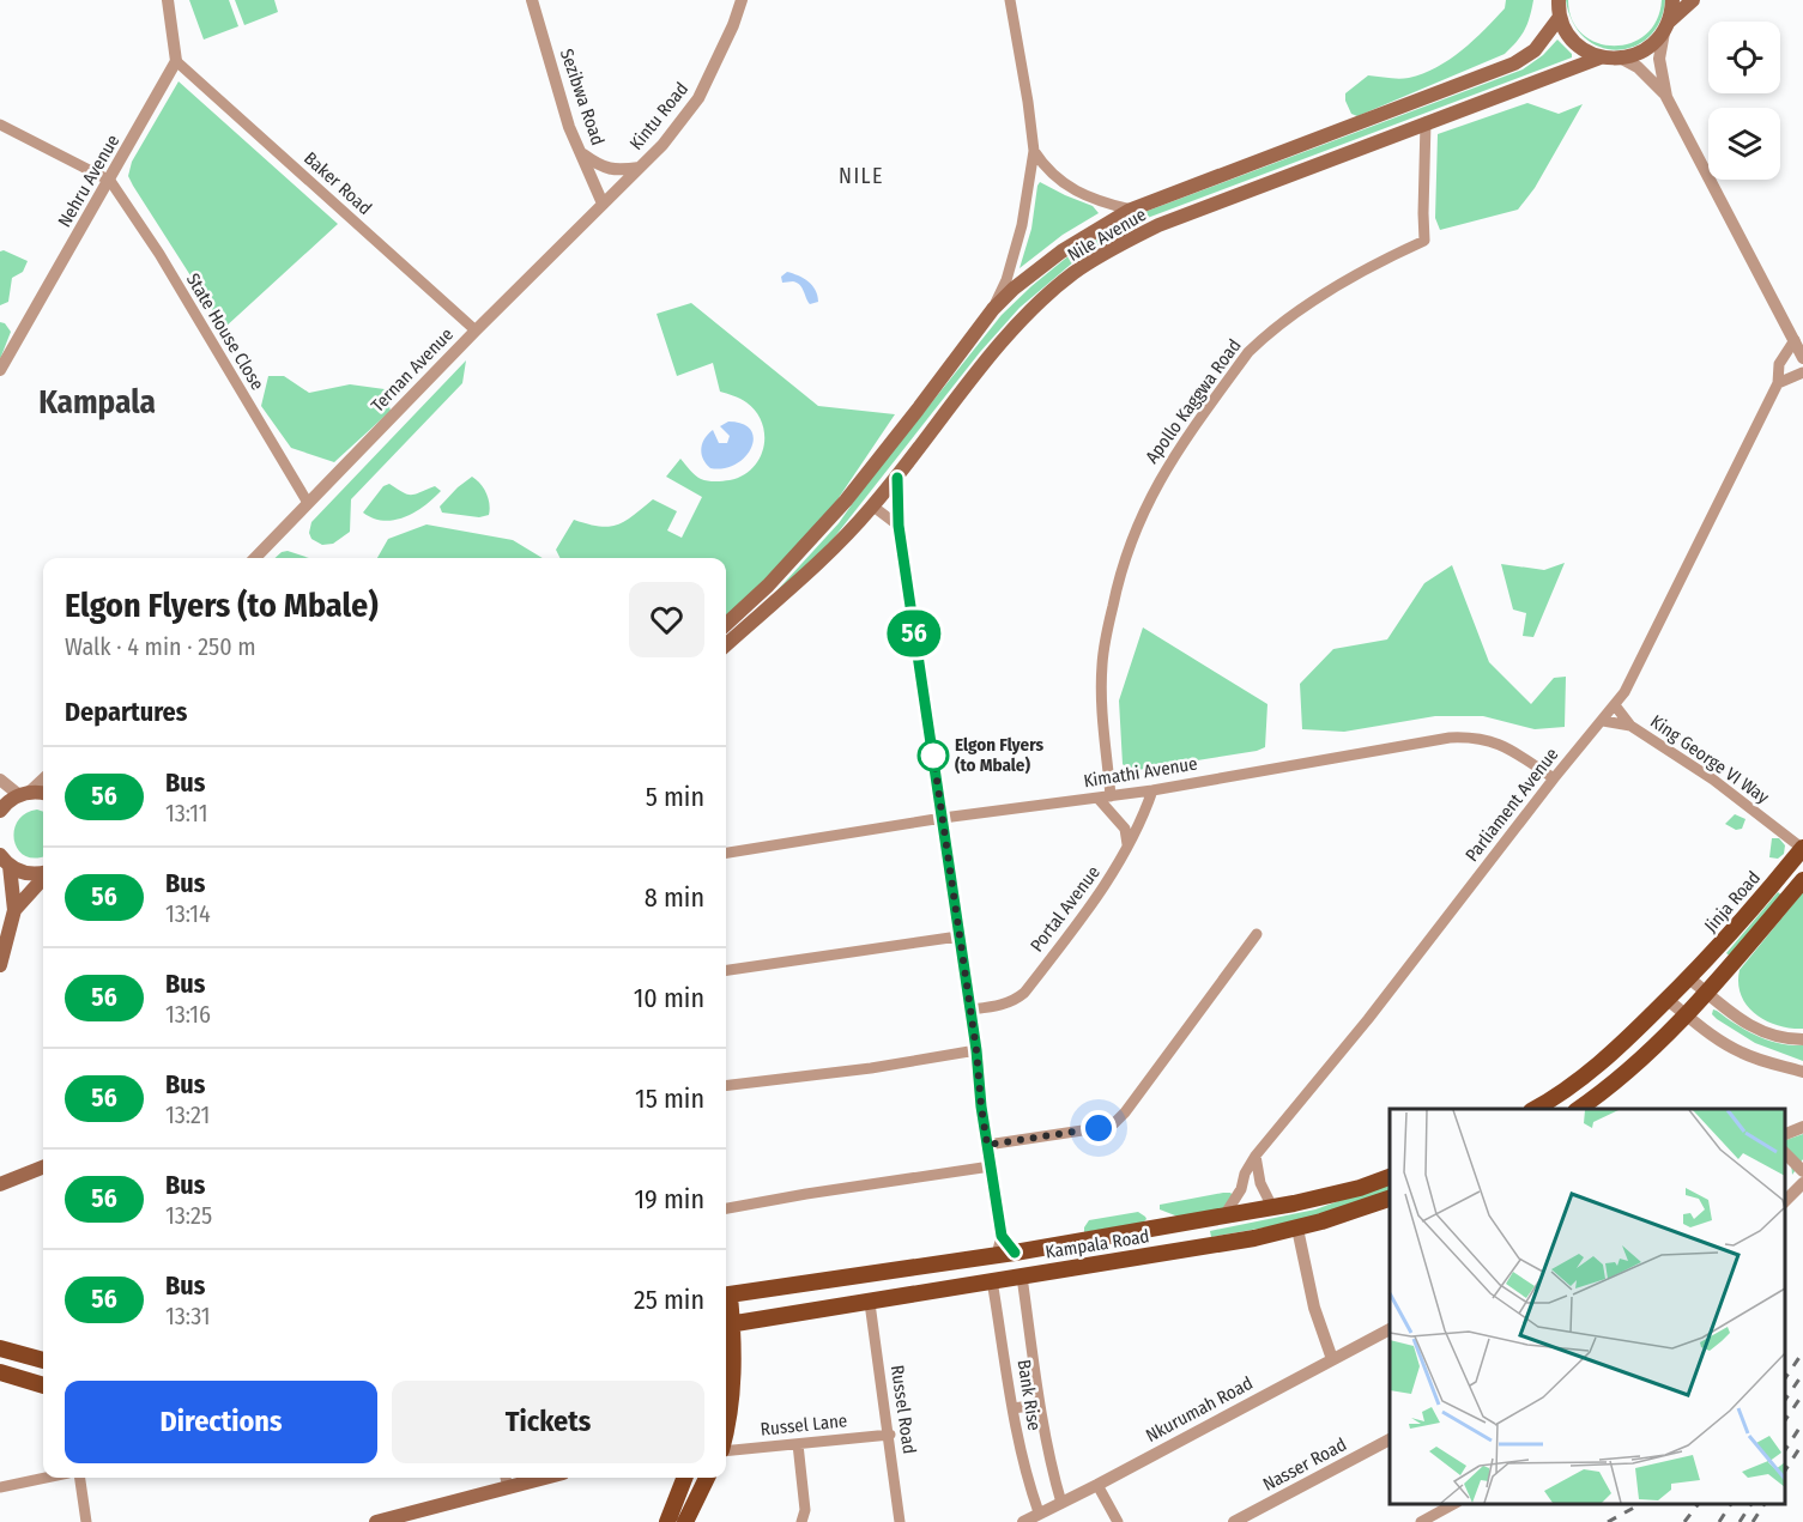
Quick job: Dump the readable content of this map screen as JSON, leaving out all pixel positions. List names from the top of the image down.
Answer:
{
  "streets": {
    "main road": ["Nile Avenue", "Jinja Road", "Kampala Road"],
    "street": [
      "Sezibwa Road",
      "Kintu Road",
      "Nehru Avenue",
      "Baker Road",
      "State House Close",
      "Ternan Avenue",
      "Apollo Kaggwa Road",
      "King George VI Way",
      "Kimathi Avenue",
      "Parliament Avenue",
      "Portal Avenue",
      "Bank Rise",
      "Russel Road",
      "Nkurumah Road",
      "Russel Lane",
      "Nasser Road"
    ]
  },
  "crossings": [
    ["Sezibwa Road", "Kintu Road"],
    ["Sezibwa Road", "Ternan Avenue"],
    ["Kintu Road", "Ternan Avenue"],
    ["Nehru Avenue", "Baker Road"],
    ["Nehru Avenue", "State House Close"],
    ["Baker Road", "Ternan Avenue"],
    ["Nile Avenue", "Apollo Kaggwa Road"],
    ["State House Close", "Ternan Avenue"],
    ["Apollo Kaggwa Road", "Kimathi Avenue"],
    ["King George VI Way", "Parliament Avenue"],
    ["King George VI Way", "Jinja Road"],
    ["Kimathi Avenue", "Parliament Avenue"],
    ["Kimathi Avenue", "Portal Avenue"],
    ["Parliament Avenue", "Kampala Road"],
    ["Kampala Road", "Bank Rise"],
    ["Kampala Road", "Russel Road"],
    ["Bank Rise", "Nkurumah Road"],
    ["Russel Road", "Russel Lane"]
  ],
  "districts": ["NILE", "Kampala"],
  "places": ["Elgon Flyers (to Mbale)"],
  "lines": ["bus line 56"],
  "page": {
    "on_map": "56",
    "heading": [
      ["Elgon Flyers (to Mbale)", "Walk · 4 min · 250 m"],
      "Departures"
    ],
    "list": [
      {
        "mark": "56",
        "name": "Bus",
        "note": "13:11",
        "value": "5 min"
      },
      {
        "mark": "56",
        "name": "Bus",
        "note": "13:14",
        "value": "8 min"
      },
      {
        "mark": "56",
        "name": "Bus",
        "note": "13:16",
        "value": "10 min"
      },
      {
        "mark": "56",
        "name": "Bus",
        "note": "13:21",
        "value": "15 min"
      },
      {
        "mark": "56",
        "name": "Bus",
        "note": "13:25",
        "value": "19 min"
      },
      {
        "mark": "56",
        "name": "Bus",
        "note": "13:31",
        "value": "25 min"
      }
    ],
    "buttons": ["Directions", "Tickets"]
  }
}
